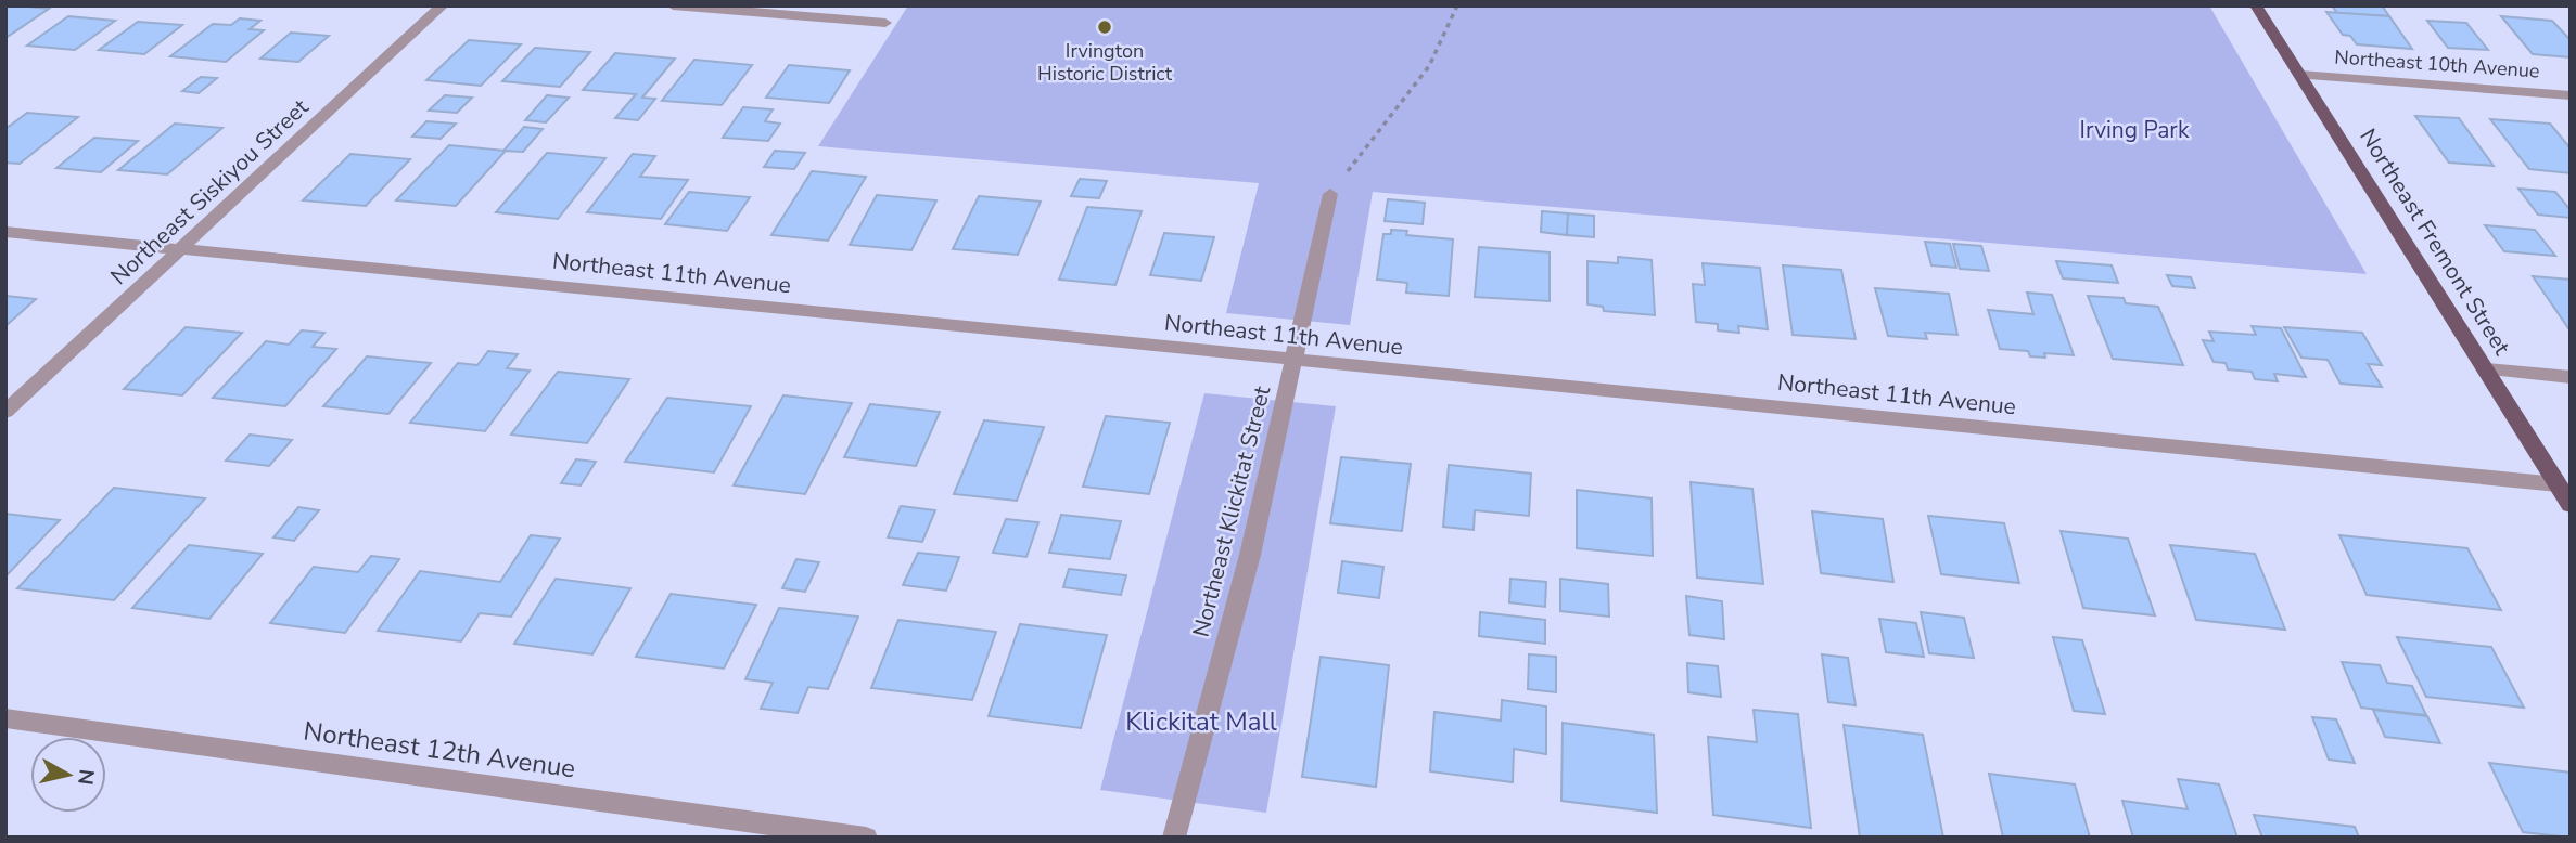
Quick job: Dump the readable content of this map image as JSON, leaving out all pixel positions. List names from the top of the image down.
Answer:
{
  "streets": {
    "main road": ["Northeast Fremont Street"],
    "street": [
      "Northeast 10th Avenue",
      "Northeast Siskiyou Street",
      "Northeast 11th Avenue",
      "Northeast Klickitat Street",
      "Northeast 12th Avenue"
    ]
  },
  "crossings": [
    ["Northeast 10th Avenue", "Northeast Fremont Street"],
    ["Northeast Siskiyou Street", "Northeast 11th Avenue"],
    ["Northeast Fremont Street", "Northeast 11th Avenue"],
    ["Northeast 11th Avenue", "Northeast Klickitat Street"]
  ],
  "parks": ["Irving Park", "Klickitat Mall"],
  "places": ["Irvington Historic District"],
  "north": "right"
}
